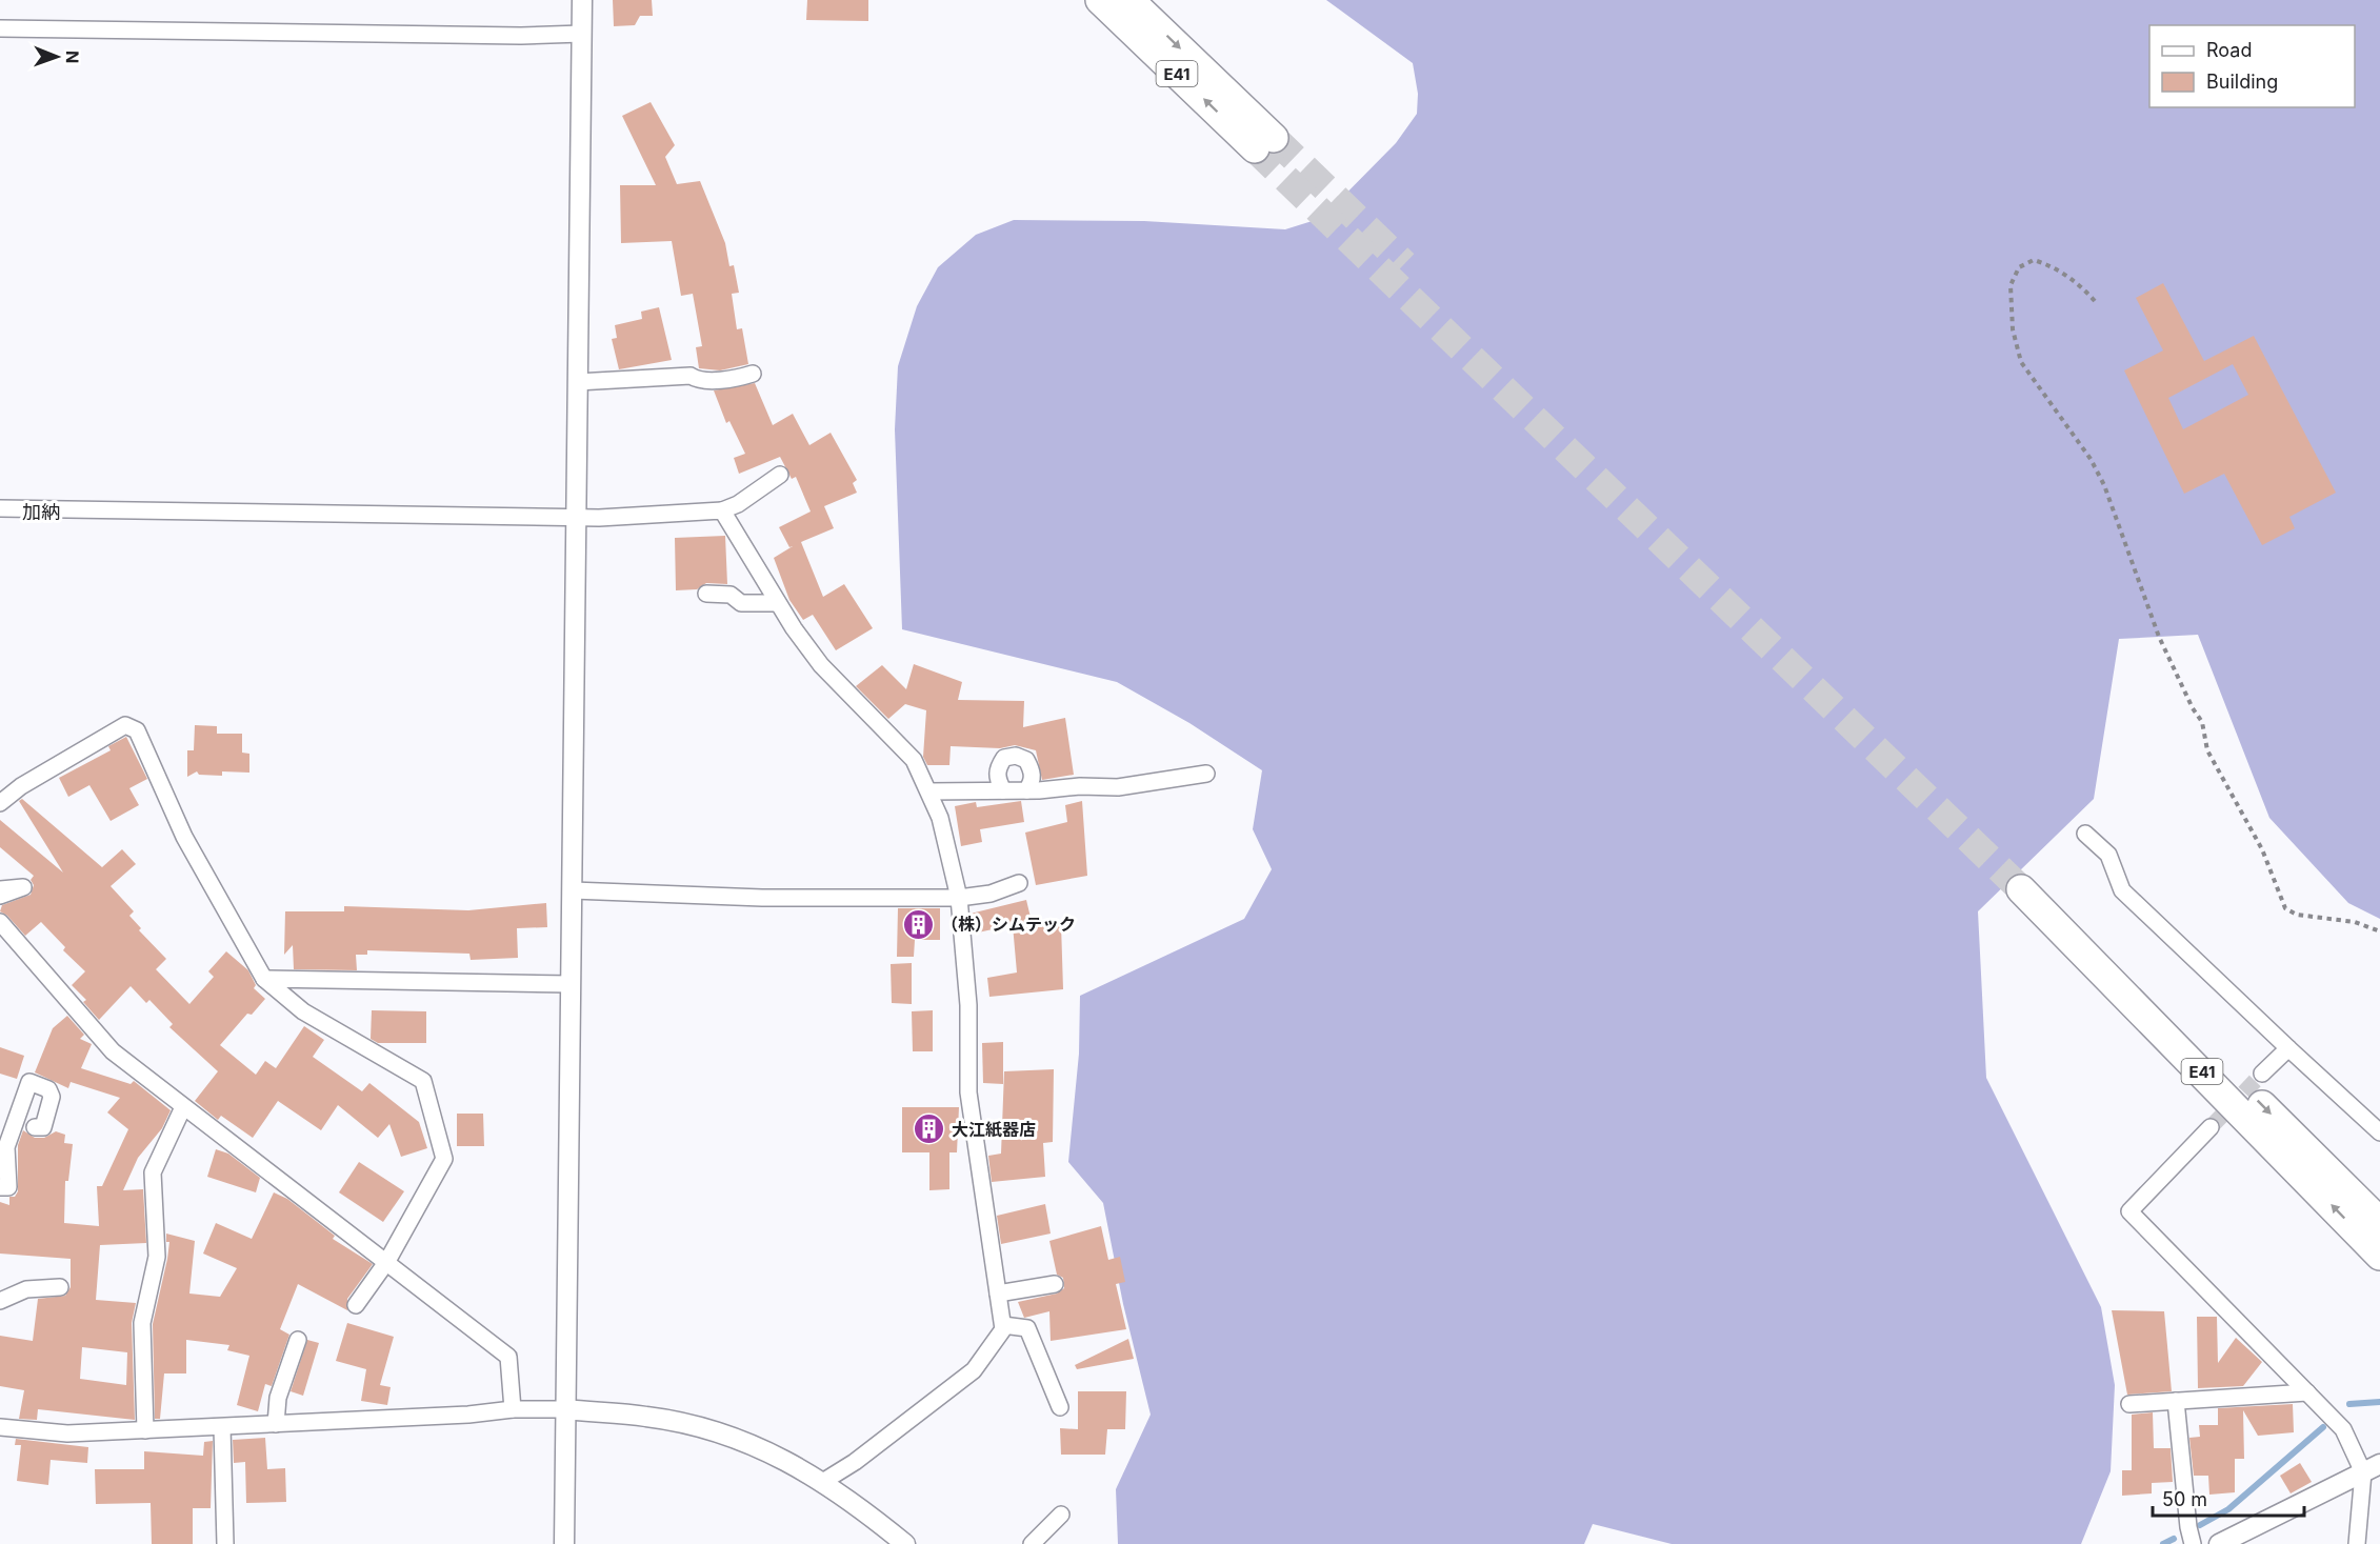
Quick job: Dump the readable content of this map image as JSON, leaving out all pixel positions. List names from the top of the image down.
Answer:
{
  "streets": {
    "highway": ["E41"]
  },
  "districts": ["加納"],
  "places": {
    "building": ["（株）シムテック", "大江紙器店"]
  },
  "legend": ["Road", "Building"],
  "scale_bar": "50 m",
  "north": "right"
}
